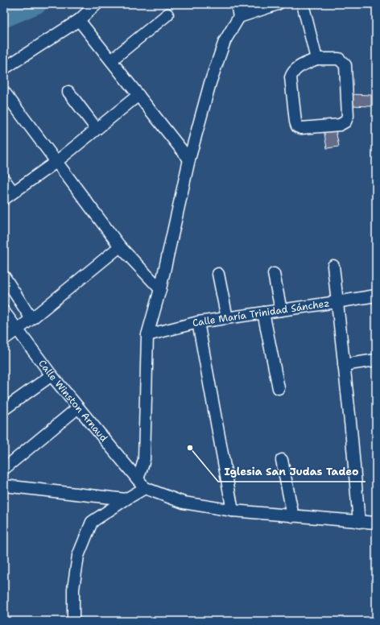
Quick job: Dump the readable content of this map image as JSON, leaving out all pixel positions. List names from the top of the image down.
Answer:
{
  "streets": {
    "street": ["Calle María Trinidad Sánchez", "Calle Winston Arnaud"]
  },
  "places": ["Iglesia San Judas Tadeo"]
}
